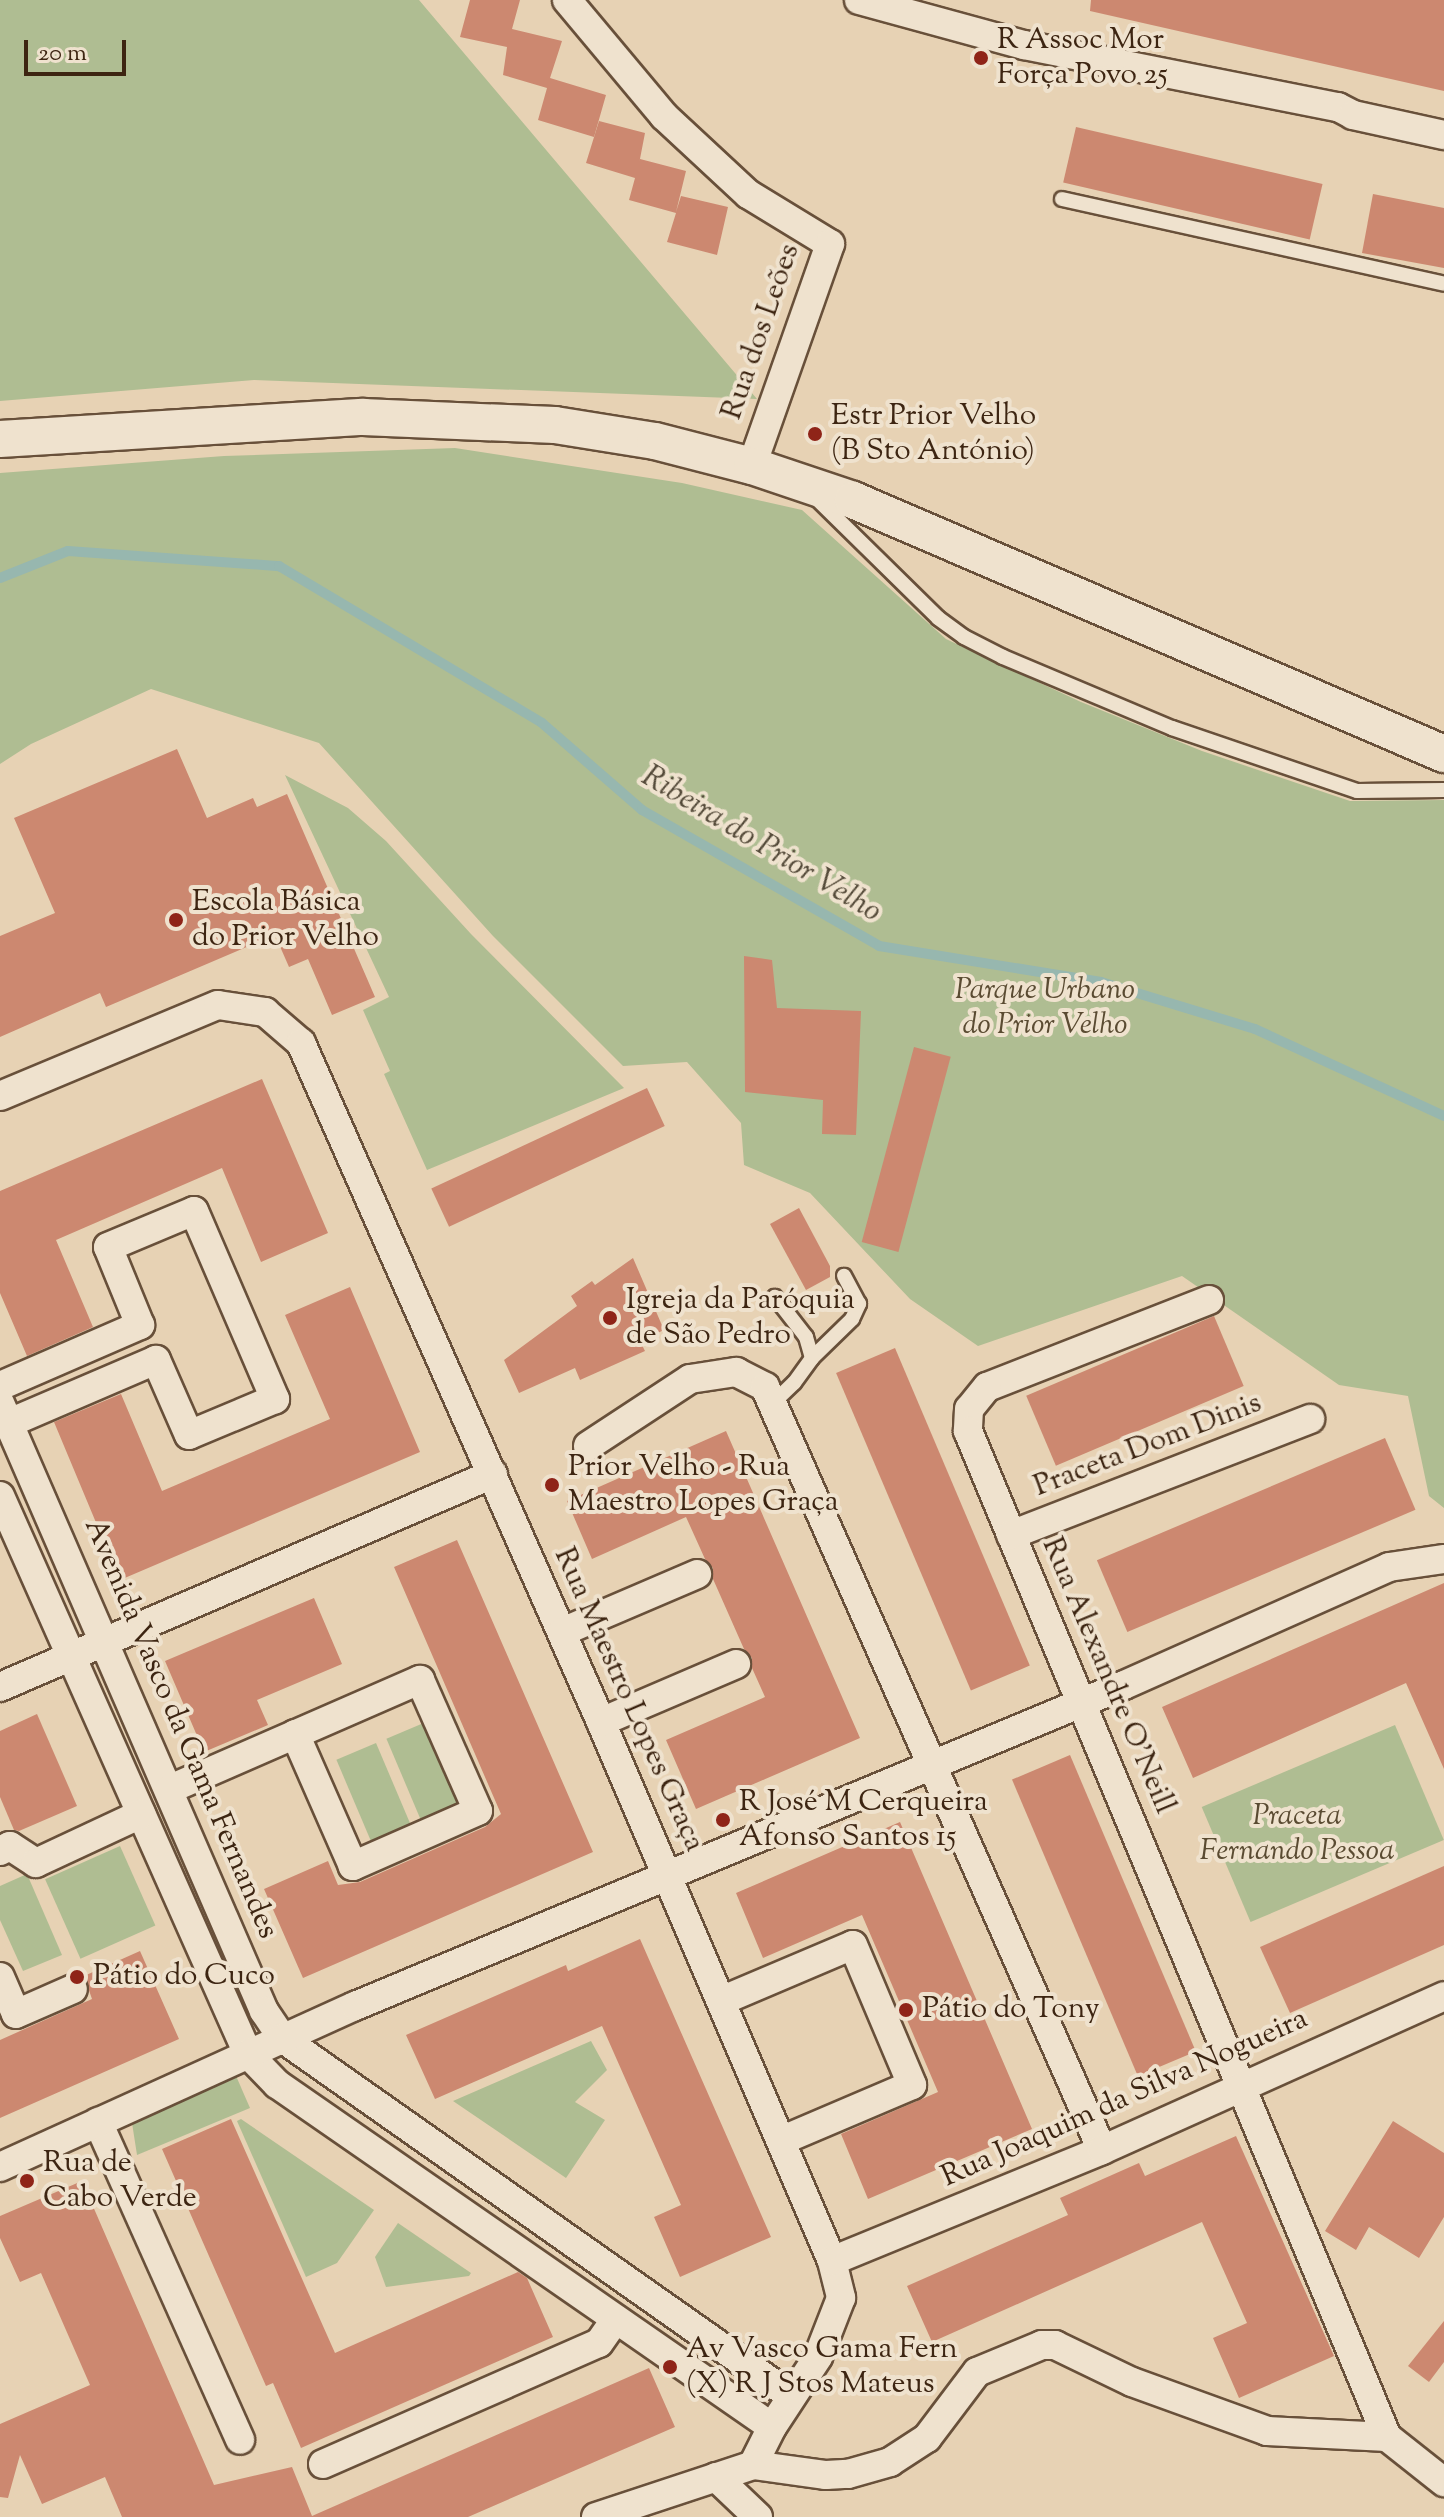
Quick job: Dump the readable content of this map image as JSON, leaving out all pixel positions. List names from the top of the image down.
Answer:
{
  "streets": {
    "street": [
      "Rua dos Leões",
      "Praceta Dom Dinis",
      "Rua Alexandre O'Neill",
      "Rua Maestro Lopes Graça",
      "Avenida Vasco da Gama Fernandes",
      "Rua Joaquim da Silva Nogueira"
    ]
  },
  "crossings": [
    ["Praceta Dom Dinis", "Rua Alexandre O'Neill"],
    ["Rua Alexandre O'Neill", "Rua Joaquim da Silva Nogueira"],
    ["Rua Maestro Lopes Graça", "Avenida Vasco da Gama Fernandes"],
    ["Rua Maestro Lopes Graça", "Rua Joaquim da Silva Nogueira"]
  ],
  "water": ["Ribeira do Prior Velho"],
  "parks": ["Parque Urbano do Prior Velho", "Praceta Fernando Pessoa"],
  "places": [
    "R Assoc Mor Força Povo 25",
    "Estr Prior Velho (B Sto António)",
    "Escola Básica do Prior Velho",
    "Igreja da Paróquia de São Pedro",
    "Prior Velho - Rua Maestro Lopes Graça",
    "R José M Cerqueira Afonso Santos 15",
    "Pátio do Cuco",
    "Pátio do Tony",
    "Rua de Cabo Verde",
    "Av Vasco Gama Fern (X) R J Stos Mateus"
  ],
  "scale_bar": "20 m"
}
